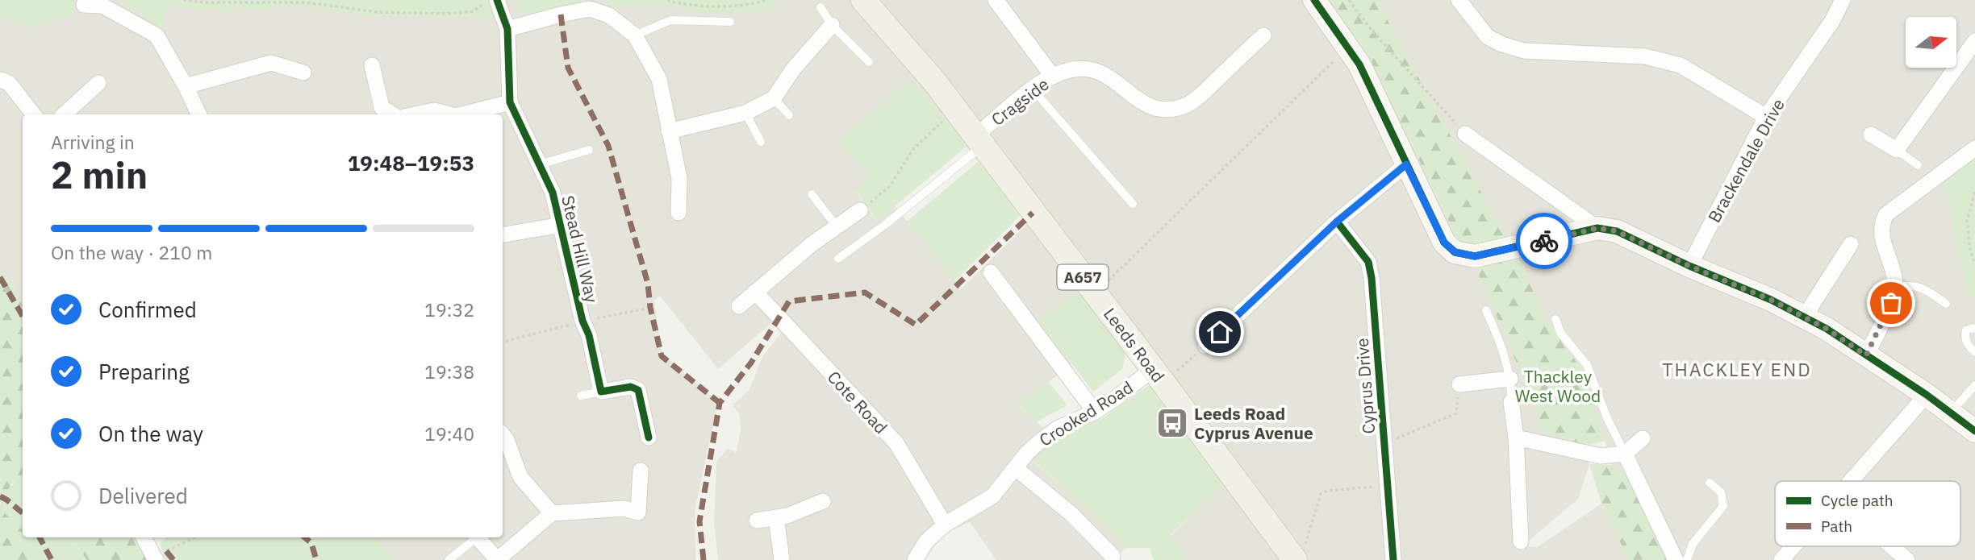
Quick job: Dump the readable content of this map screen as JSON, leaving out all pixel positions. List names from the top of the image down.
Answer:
{
  "streets": {
    "main road": ["A657", "Leeds Road"],
    "street": [
      "Cragside",
      "Brackendale Drive",
      "Stead Hill Way",
      "Cyprus Drive",
      "Cote Road",
      "Crooked Road"
    ]
  },
  "crossings": [
    ["Cragside", "Leeds Road"],
    ["Leeds Road", "Crooked Road"],
    ["Cote Road", "Crooked Road"]
  ],
  "districts": ["THACKLEY END"],
  "parks": ["Thackley West Wood"],
  "places": {
    "bus stop": ["Leeds Road Cyprus Avenue"]
  },
  "legend": ["Cycle path", "Path"],
  "north": "right",
  "page": {
    "heading": ["2 min", "Arriving in", "19:48–19:53"],
    "bar": "On the way · 210 m",
    "list": [
      ["Confirmed", "19:32"],
      ["Preparing", "19:38"],
      ["On the way", "19:40"],
      "Delivered"
    ]
  }
}
